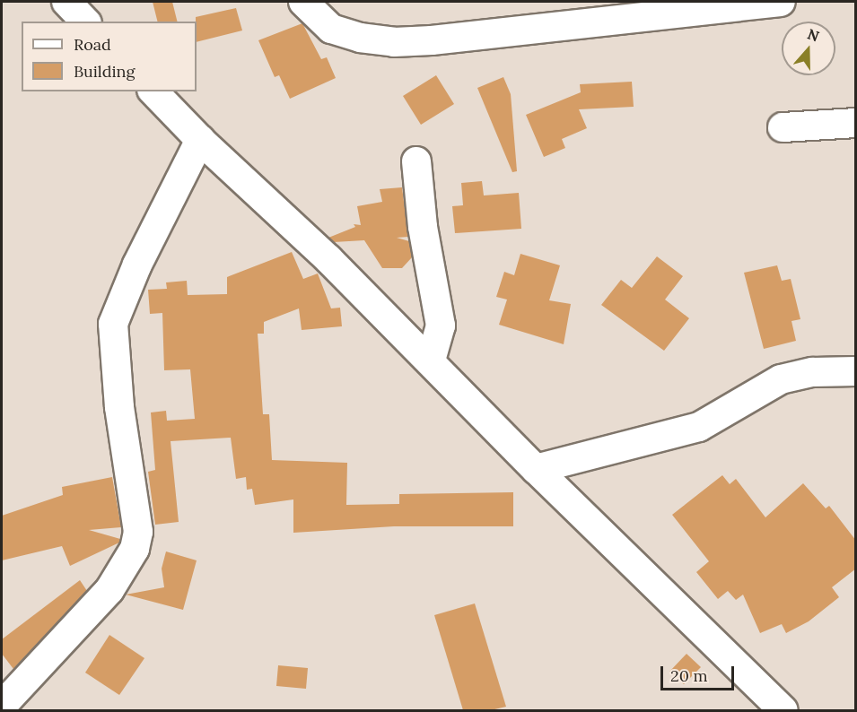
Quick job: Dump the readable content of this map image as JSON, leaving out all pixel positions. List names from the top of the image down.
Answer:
{
  "legend": ["Road", "Building"],
  "scale_bar": "20 m",
  "north": "top"
}
